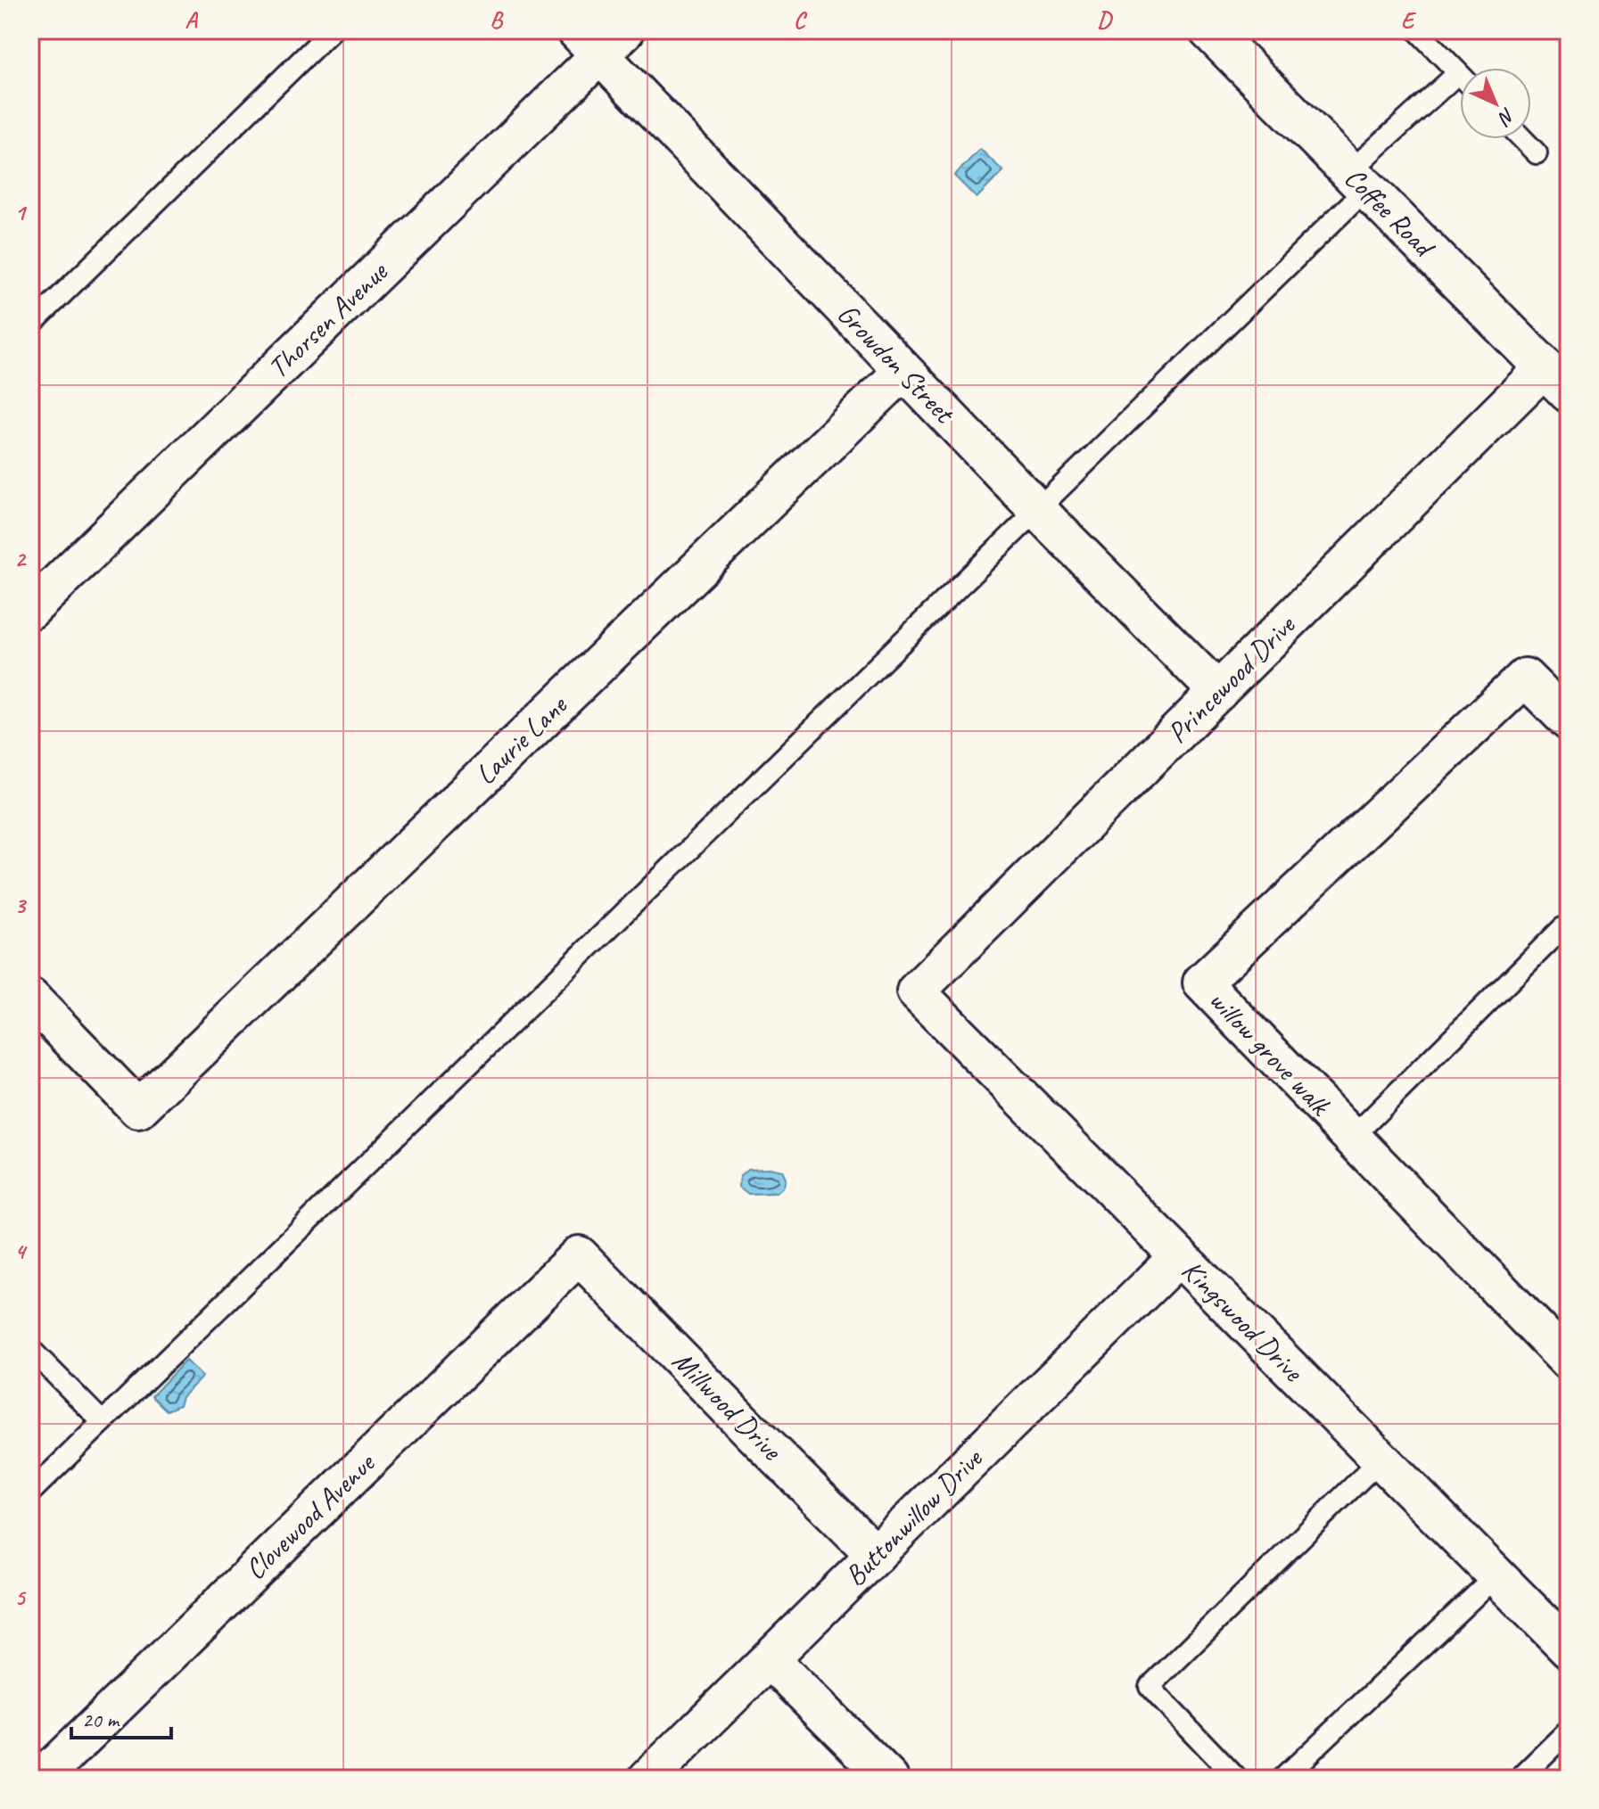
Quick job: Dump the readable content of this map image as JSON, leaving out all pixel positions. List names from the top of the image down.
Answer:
{
  "streets": {
    "main road": ["Coffee Road"],
    "street": [
      "Thorsen Avenue",
      "Growdon Street",
      "Princewood Drive",
      "Laurie Lane",
      "willow grove walk",
      "Kingswood Drive",
      "Millwood Drive",
      "Clovewood Avenue",
      "Buttonwillow Drive"
    ]
  },
  "crossings": [
    ["Coffee Road", "Princewood Drive"],
    ["Thorsen Avenue", "Growdon Street"],
    ["Growdon Street", "Princewood Drive"],
    ["Growdon Street", "Laurie Lane"],
    ["Princewood Drive", "Kingswood Drive"],
    ["Kingswood Drive", "Buttonwillow Drive"],
    ["Millwood Drive", "Clovewood Avenue"],
    ["Millwood Drive", "Buttonwillow Drive"]
  ],
  "scale_bar": "20 m",
  "north": "bottom right",
  "grid": {
    "columns": [
      "A",
      "B",
      "C",
      "D",
      "E"
    ],
    "rows": [
      "1",
      "2",
      "3",
      "4",
      "5"
    ]
  }
}
